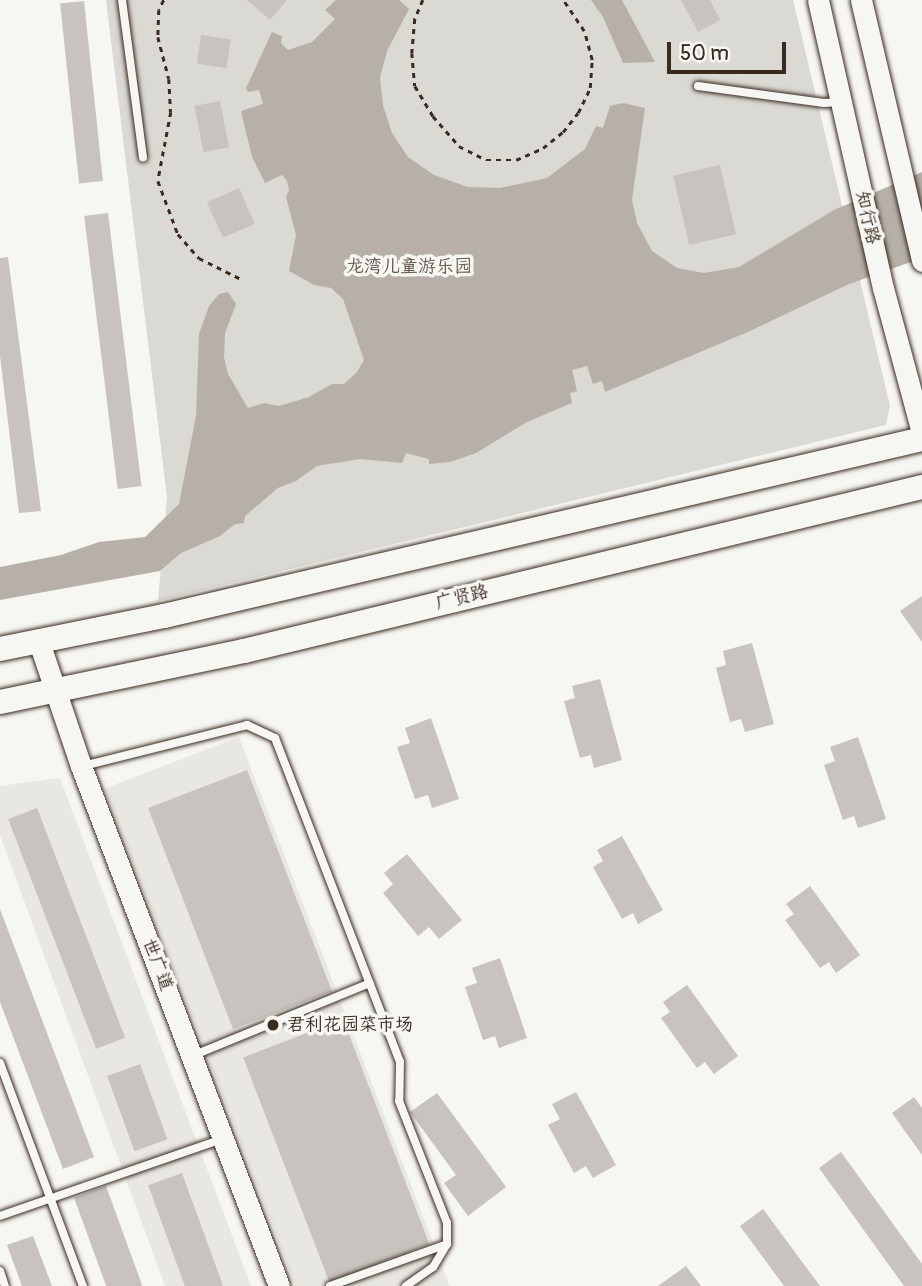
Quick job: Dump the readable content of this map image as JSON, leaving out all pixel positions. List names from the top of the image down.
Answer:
{
  "streets": {
    "main road": ["知行路", "广贤路", "世广道"]
  },
  "crossings": [
    ["广贤路", "世广道"]
  ],
  "parks": ["龙湾儿童游乐园"],
  "places": ["君利花园菜市场"],
  "scale_bar": "50 m"
}
